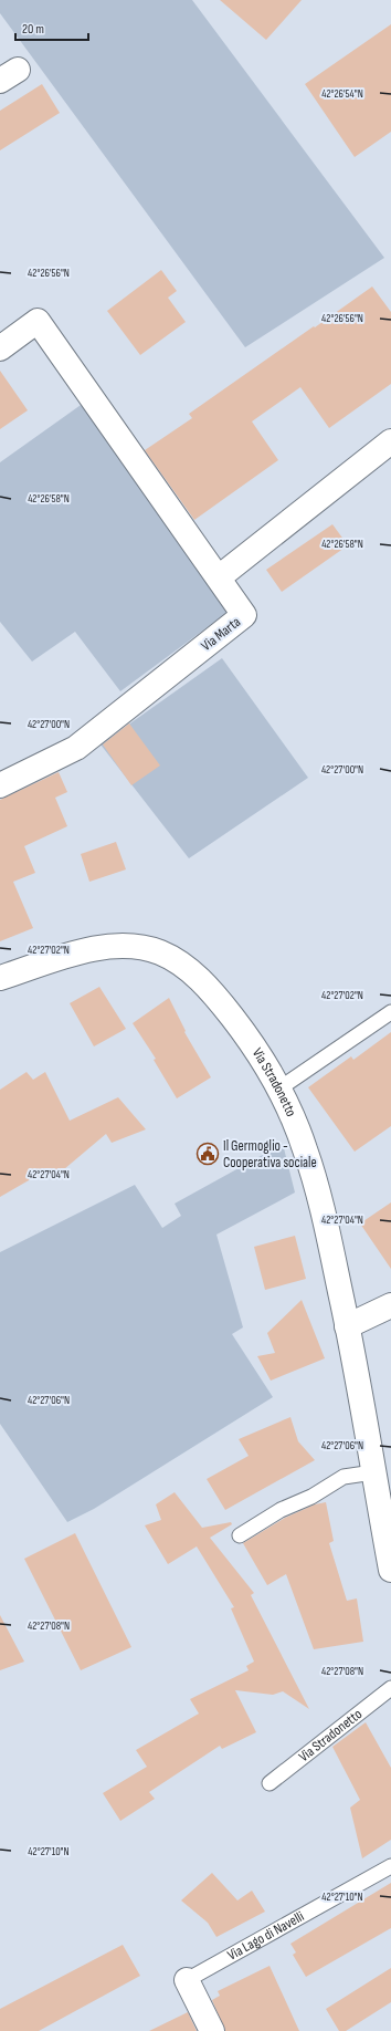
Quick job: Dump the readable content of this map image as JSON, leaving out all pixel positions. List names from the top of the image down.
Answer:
{
  "streets": {
    "street": ["Via Marta", "Via Stradonetto"],
    "lane": ["Via Lago di Navelli"]
  },
  "places": {
    "public building": ["Il Germoglio - Cooperativa sociale"]
  },
  "scale_bar": "20 m",
  "coordinates": [
    "42°26'54\"N",
    "42°26'56\"N",
    "42°26'58\"N",
    "42°27'00\"N",
    "42°27'02\"N",
    "42°27'04\"N",
    "42°27'06\"N",
    "42°27'08\"N",
    "42°27'10\"N"
  ]
}
